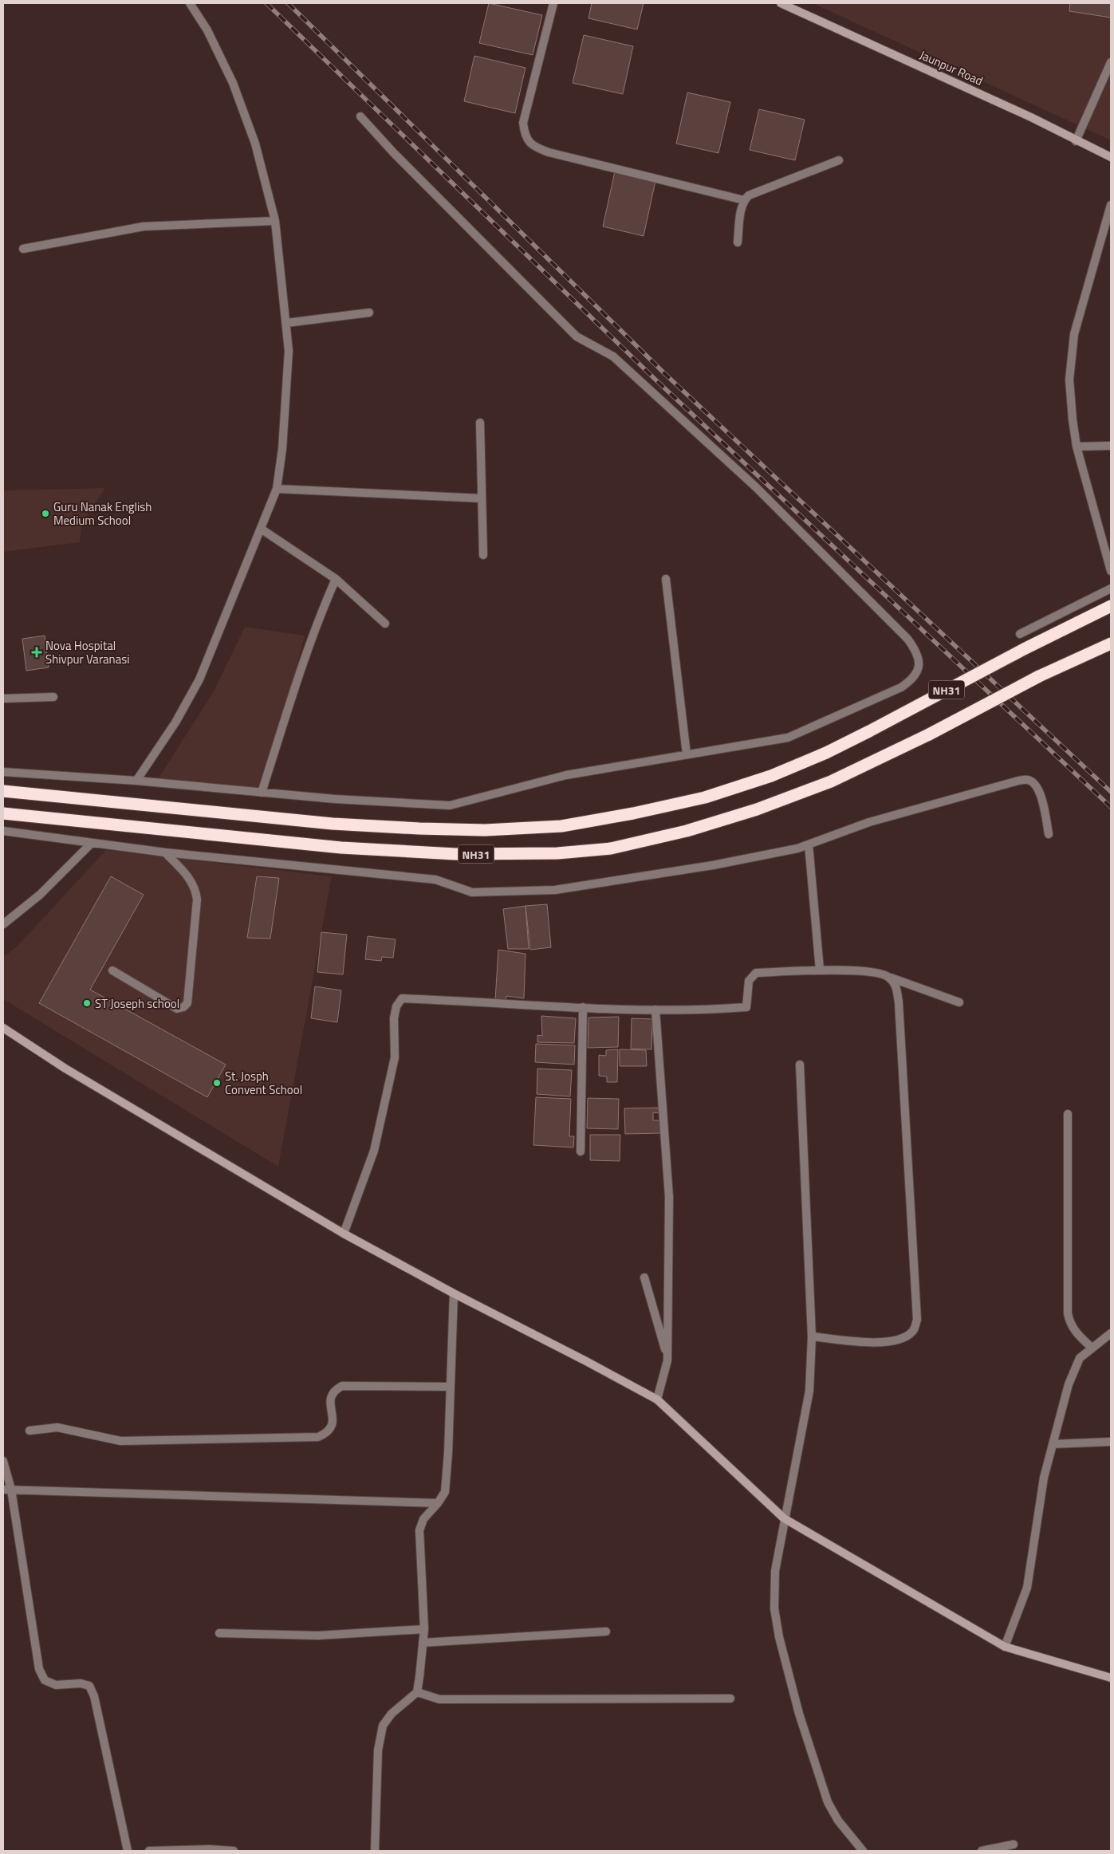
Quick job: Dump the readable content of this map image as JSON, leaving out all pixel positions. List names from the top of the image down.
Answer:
{
  "streets": {
    "highway": ["NH31"],
    "street": ["Jaunpur Road"]
  },
  "places": {
    "other": ["Guru Nanak English Medium School", "ST Joseph school", "St. Josph Convent School"],
    "health": ["Nova Hospital Shivpur Varanasi"]
  }
}
